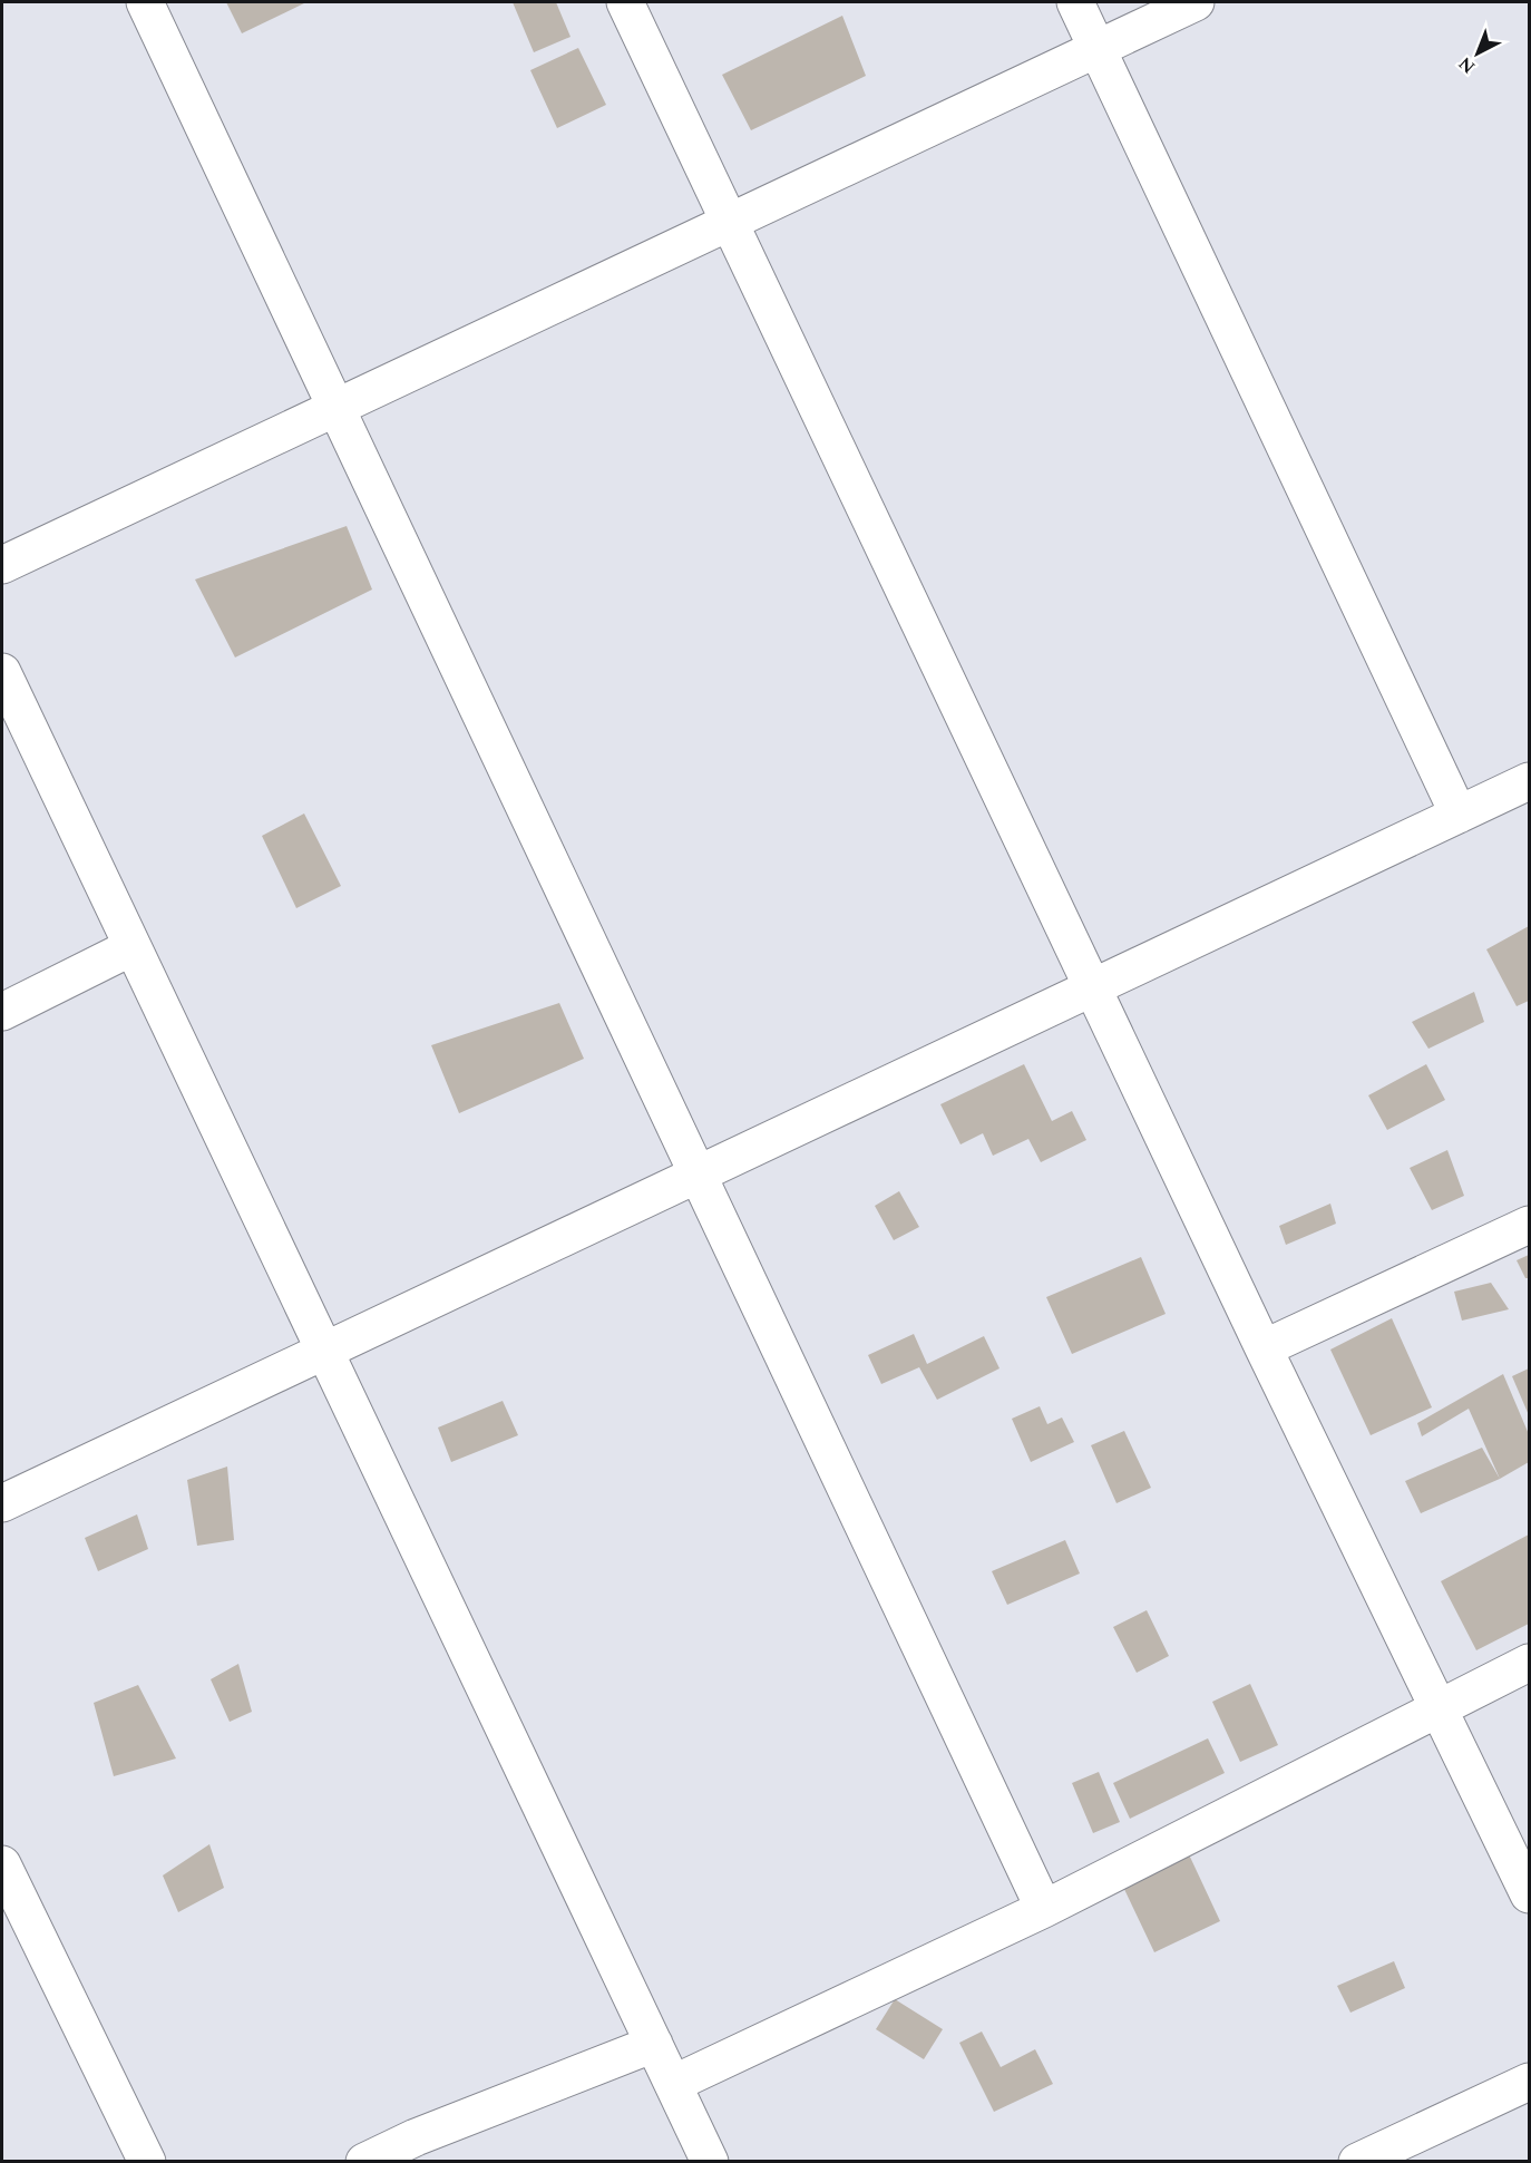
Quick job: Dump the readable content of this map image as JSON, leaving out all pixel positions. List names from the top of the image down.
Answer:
{
  "north": "bottom left"
}
